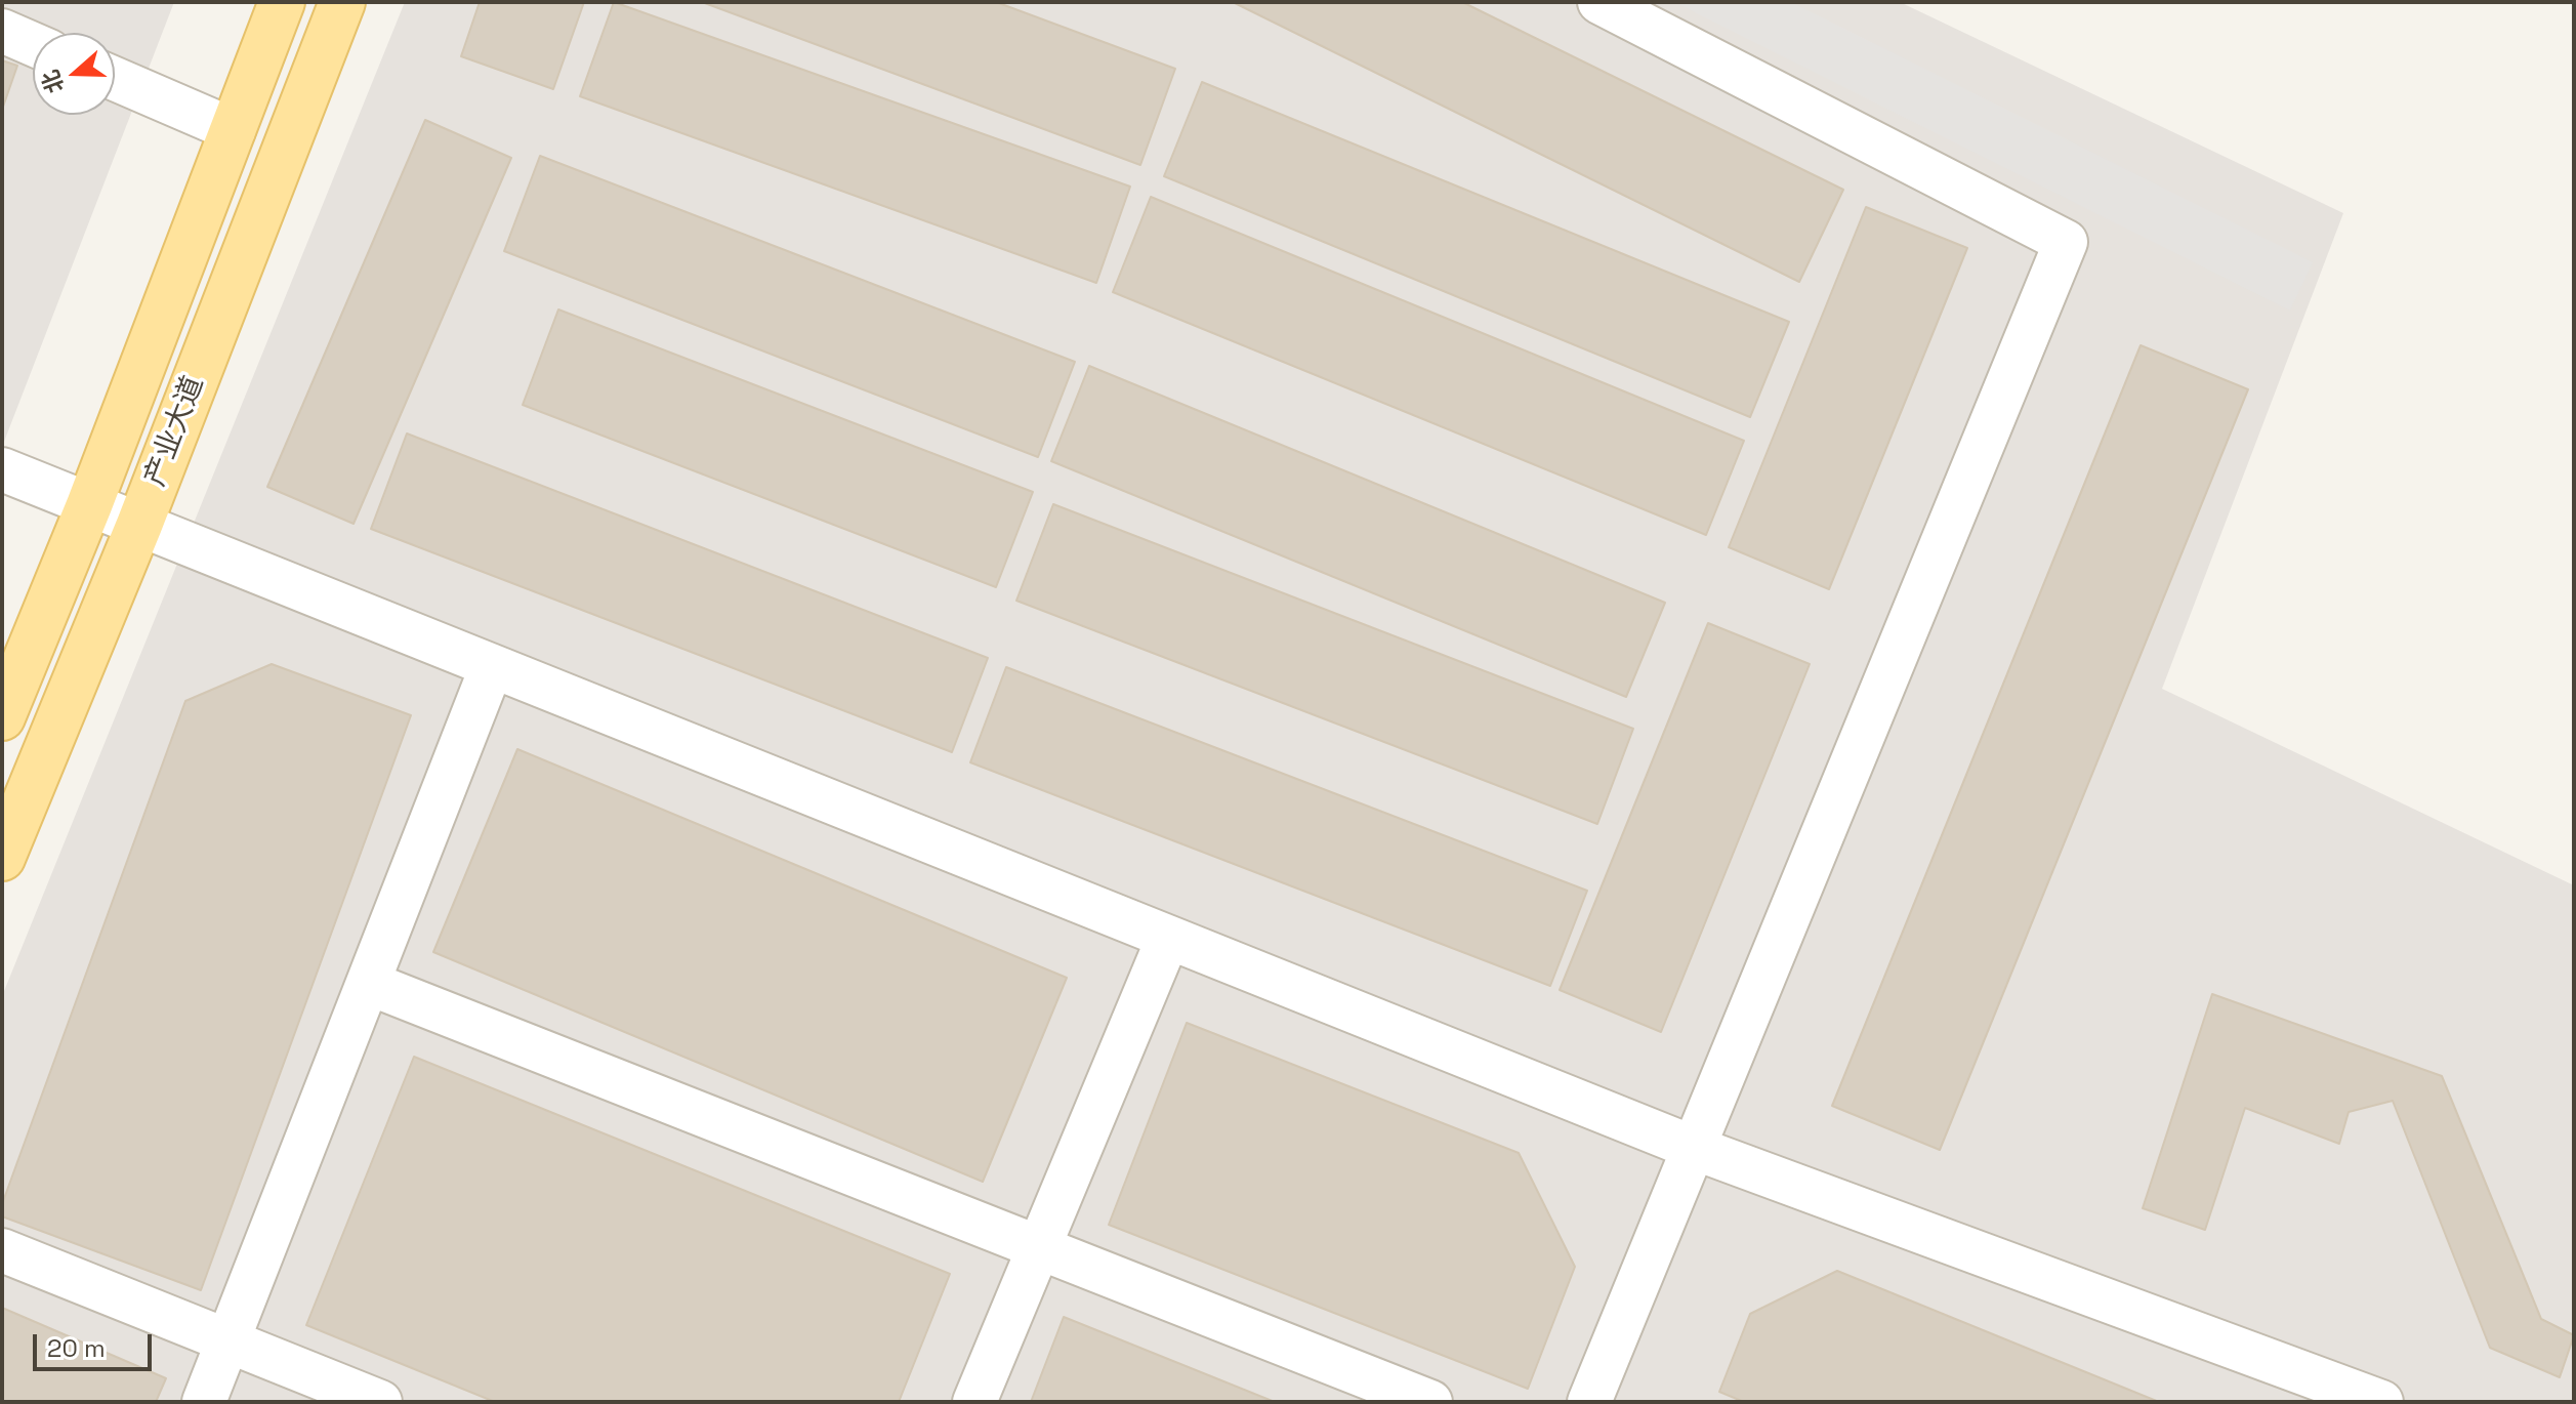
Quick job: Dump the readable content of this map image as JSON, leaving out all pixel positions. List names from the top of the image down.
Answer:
{
  "streets": {
    "main road": ["产业大道"]
  },
  "scale_bar": "20 m",
  "north": "left"
}
